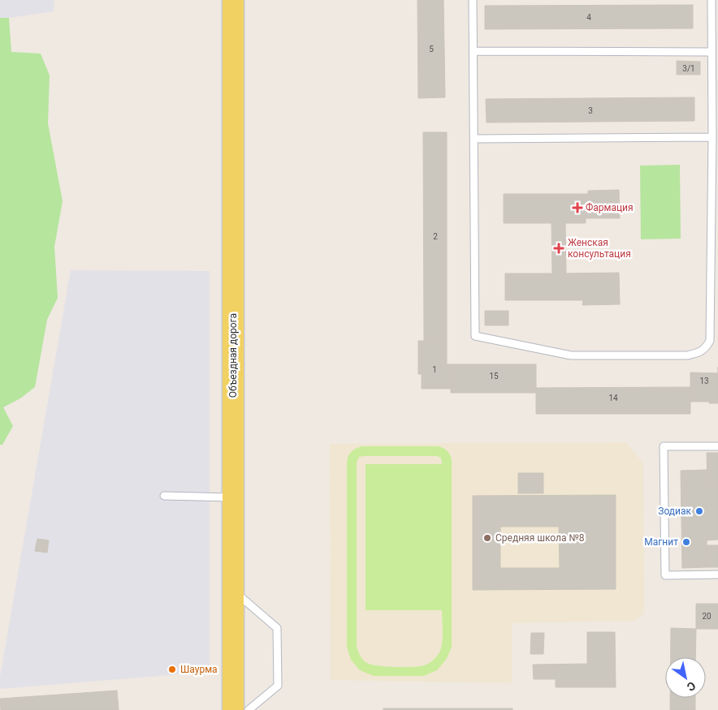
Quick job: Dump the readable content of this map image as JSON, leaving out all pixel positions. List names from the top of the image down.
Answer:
{
  "streets": {
    "main road": ["Объездная дорога"]
  },
  "places": {
    "health": ["Фармация", "Женская консультация"],
    "other": [
      "Зодиак",
      "Средняя школа №8",
      "Магнит",
      "Шаурма"
    ]
  },
  "house_numbers": [
    "4",
    "5",
    "3/1",
    "3",
    "2",
    "1",
    "15",
    "13",
    "14",
    "20"
  ],
  "north": "bottom right"
}
